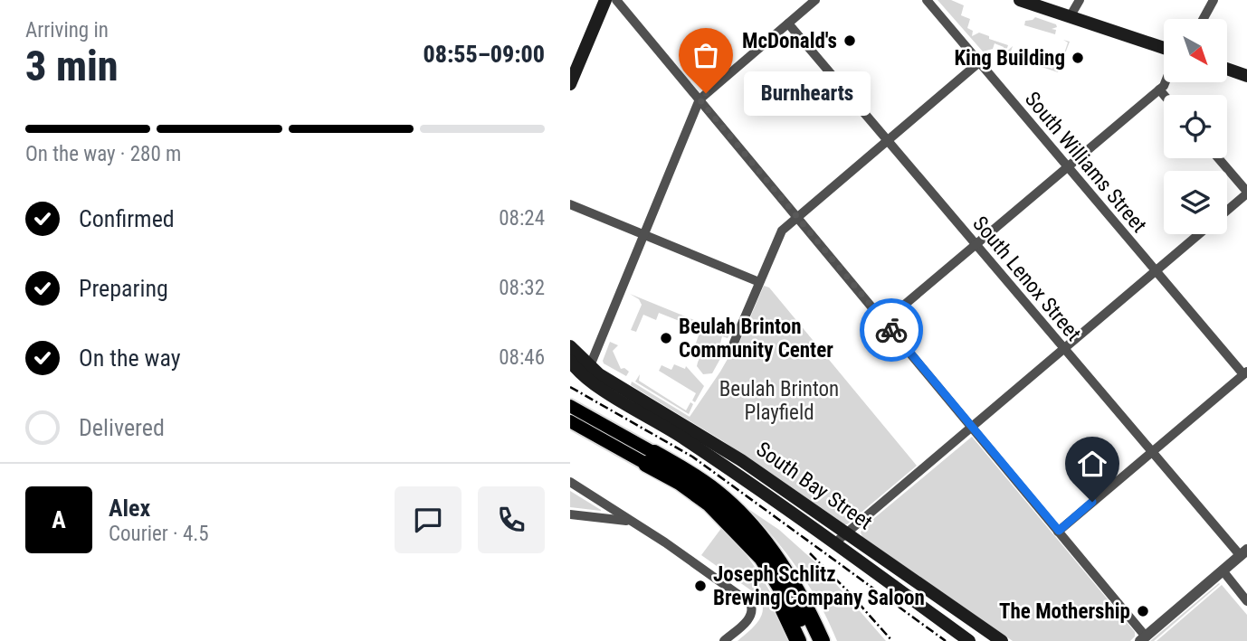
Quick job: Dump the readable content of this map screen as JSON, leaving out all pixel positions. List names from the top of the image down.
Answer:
{
  "streets": {
    "main road": ["South Bay Street"],
    "street": ["South Williams Street", "South Lenox Street"]
  },
  "parks": ["Beulah Brinton Playfield"],
  "places": [
    "McDonald's",
    "King Building",
    "Burnhearts",
    "Beulah Brinton Community Center",
    "Joseph Schlitz Brewing Company Saloon",
    "The Mothership"
  ],
  "north": "bottom right",
  "page": {
    "heading": ["3 min", "Arriving in", "08:55–09:00"],
    "panel": ["Alex", "Courier · 4.5"],
    "bubble": "Burnhearts",
    "bar": "On the way · 280 m",
    "list": [
      ["Confirmed", "08:24"],
      ["Preparing", "08:32"],
      ["On the way", "08:46"],
      "Delivered"
    ],
    "round": "A"
  }
}
